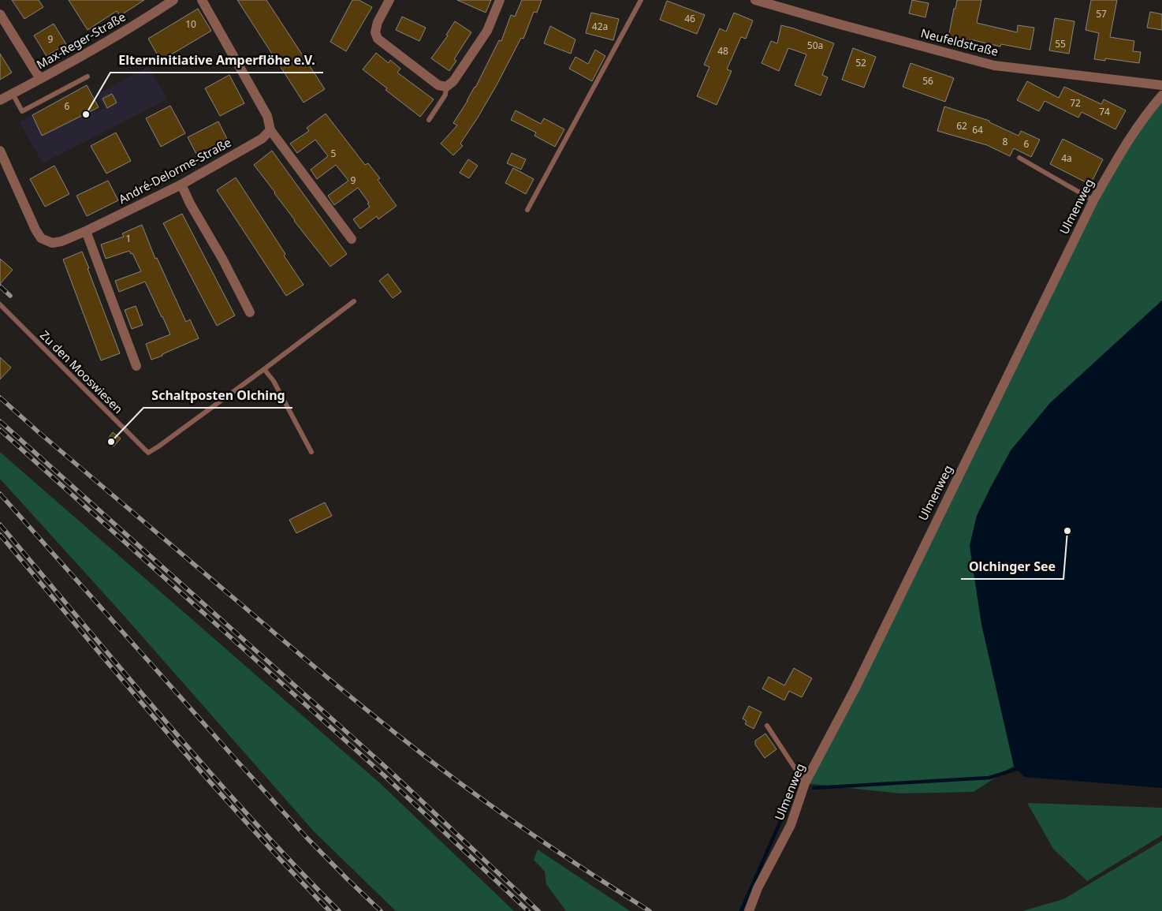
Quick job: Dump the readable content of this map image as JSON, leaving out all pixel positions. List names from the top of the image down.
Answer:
{
  "streets": {
    "street": [
      "Max-Reger-Straße",
      "Neufeldstraße",
      "André-Delorme-Straße",
      "Ulmenweg"
    ],
    "lane": ["Zu den Mooswiesen"]
  },
  "places": ["Elterninitiative Amperflöhe e.V.", "Schaltposten Olching", "Olchinger See"],
  "house_numbers": [
    "57",
    "46",
    "10",
    "42a",
    "9",
    "55",
    "50a",
    "48",
    "52",
    "56",
    "72",
    "6",
    "74",
    "62",
    "64",
    "8",
    "6",
    "5",
    "4a",
    "9",
    "1"
  ]
}
